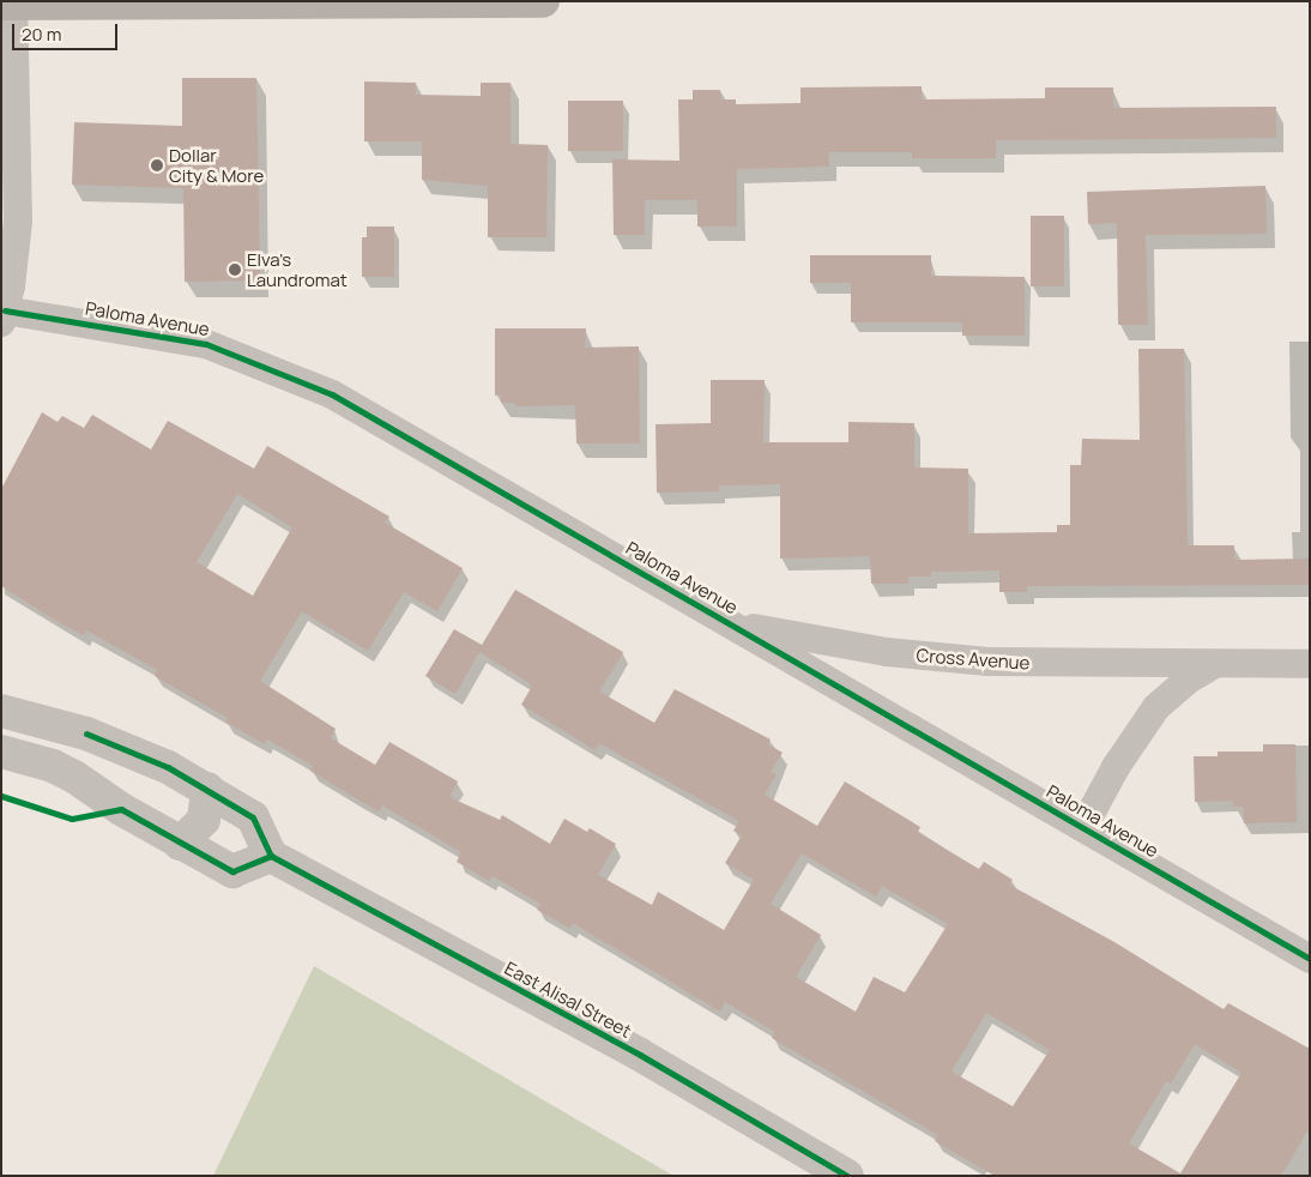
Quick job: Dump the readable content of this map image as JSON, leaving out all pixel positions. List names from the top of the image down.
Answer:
{
  "streets": {
    "street": ["Paloma Avenue", "Cross Avenue", "East Alisal Street"]
  },
  "crossings": [
    ["Paloma Avenue", "Cross Avenue"]
  ],
  "places": ["Dollar City & More", "Elva's Laundromat"],
  "scale_bar": "20 m"
}
